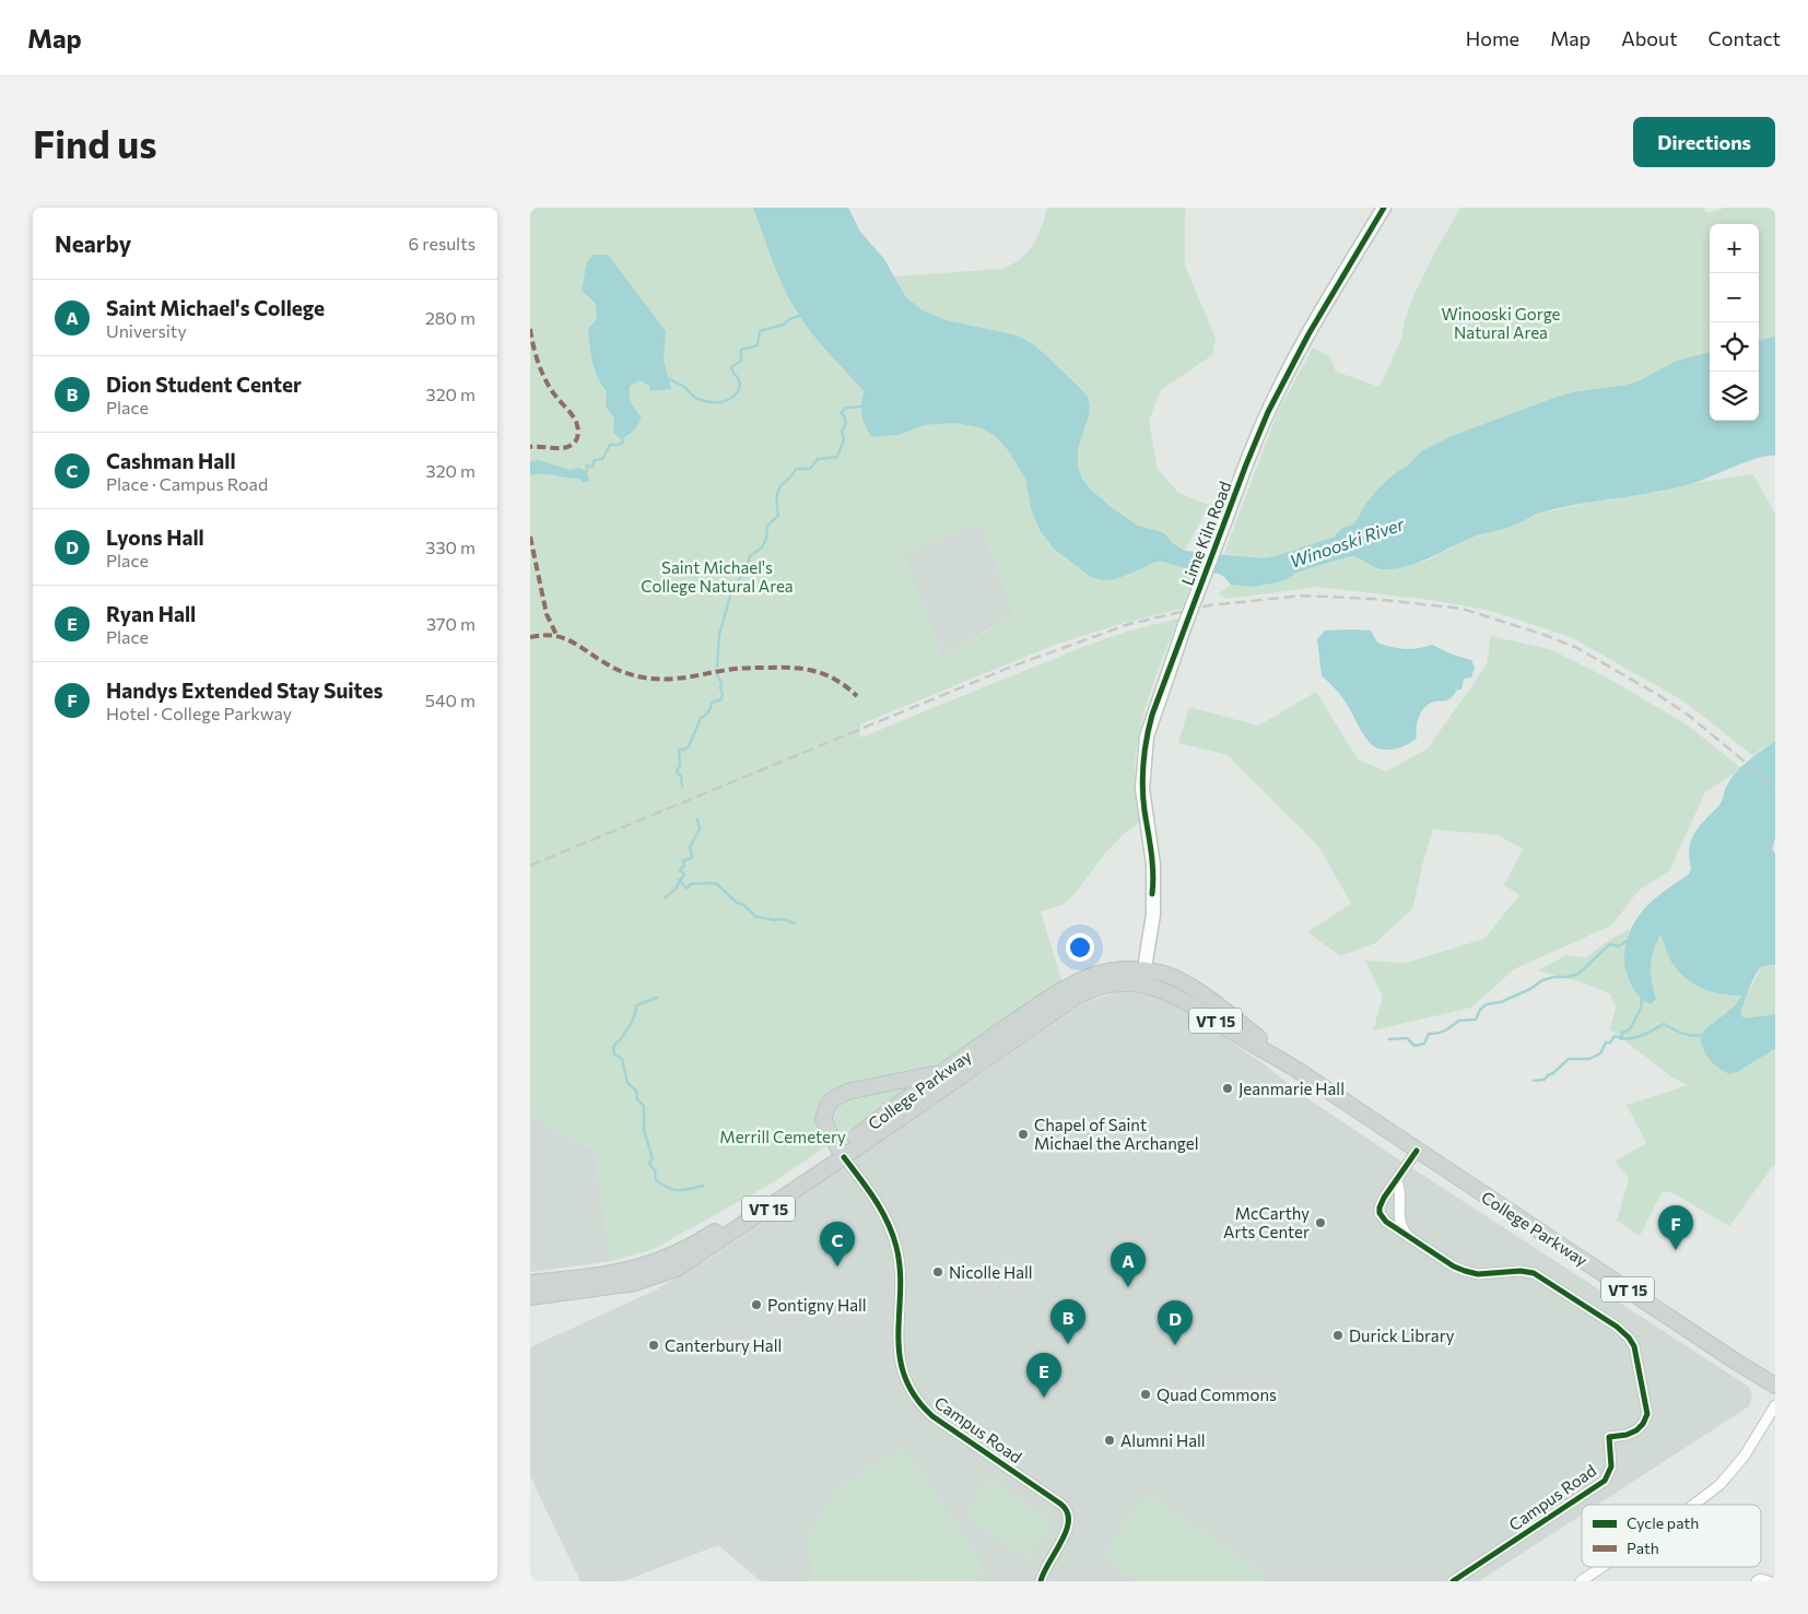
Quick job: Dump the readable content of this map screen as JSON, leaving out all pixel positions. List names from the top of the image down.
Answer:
{
  "streets": {
    "main road": ["Lime Kiln Road", "VT 15", "College Parkway"],
    "street": ["Campus Road"]
  },
  "crossings": [
    ["Lime Kiln Road", "College Parkway"],
    ["College Parkway", "Campus Road"]
  ],
  "water": ["Winooski River"],
  "parks": ["Winooski Gorge Natural Area", "Saint Michael's College Natural Area", "Merrill Cemetery"],
  "places": [
    "Jeanmarie Hall",
    "Chapel of Saint Michael the Archangel",
    "McCarthy Arts Center",
    "Nicolle Hall",
    "Pontigny Hall",
    "Durick Library",
    "Canterbury Hall",
    "Quad Commons",
    "Alumni Hall"
  ],
  "legend": ["Cycle path", "Path"],
  "page": {
    "header": "Map",
    "nav": [
      "Home",
      "Map",
      "About",
      "Contact"
    ],
    "buttons": "Directions",
    "title": "Find us",
    "heading": ["Nearby", "6 results"],
    "map_buttons": ["+", "−"],
    "list": [
      {
        "mark": "A",
        "name": "Saint Michael's College",
        "note": "University",
        "value": "280 m"
      },
      {
        "mark": "B",
        "name": "Dion Student Center",
        "note": "Place",
        "value": "320 m"
      },
      {
        "mark": "C",
        "name": "Cashman Hall",
        "note": "Place · Campus Road",
        "value": "320 m"
      },
      {
        "mark": "D",
        "name": "Lyons Hall",
        "note": "Place",
        "value": "330 m"
      },
      {
        "mark": "E",
        "name": "Ryan Hall",
        "note": "Place",
        "value": "370 m"
      },
      {
        "mark": "F",
        "name": "Handys Extended Stay Suites",
        "note": "Hotel · College Parkway",
        "value": "540 m"
      }
    ],
    "pins": [
      "F",
      "C",
      "A",
      "B",
      "D",
      "E"
    ]
  }
}
